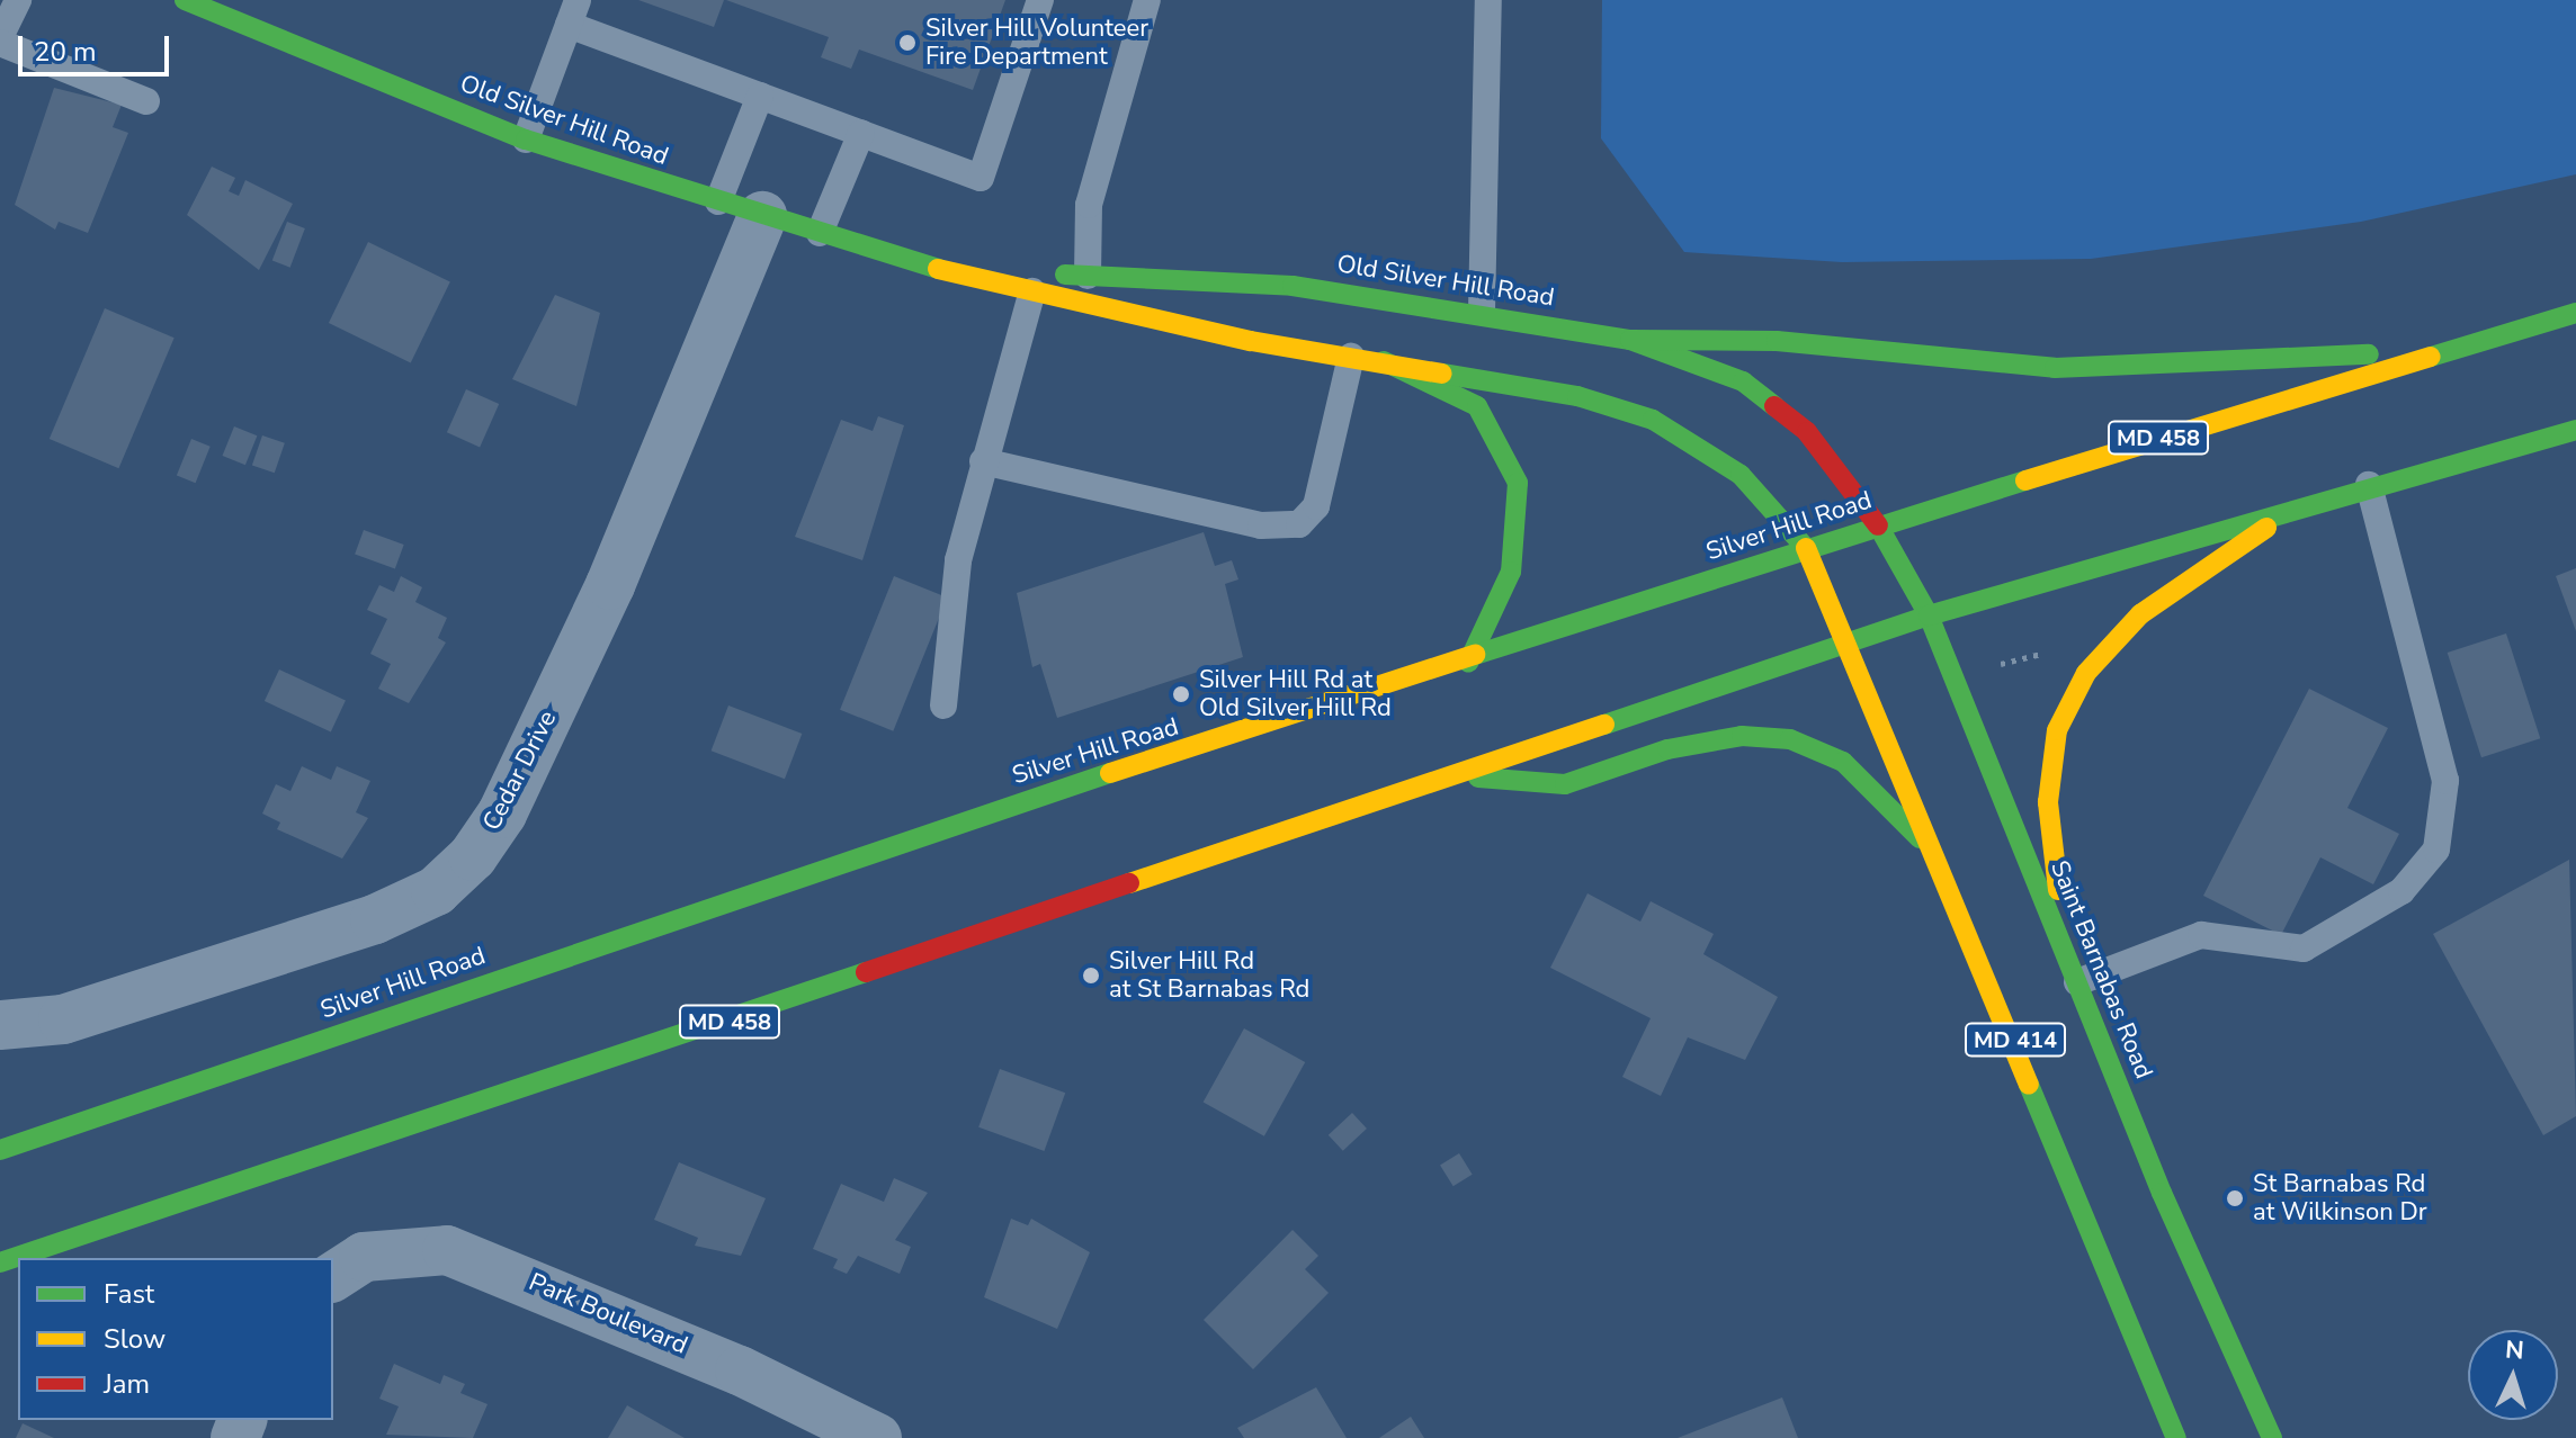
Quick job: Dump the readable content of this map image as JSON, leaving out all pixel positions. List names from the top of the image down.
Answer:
{
  "streets": {
    "main road": [
      "Old Silver Hill Road",
      "MD 458",
      "Silver Hill Road",
      "Saint Barnabas Road",
      "MD 414"
    ],
    "street": ["Cedar Drive", "Park Boulevard"]
  },
  "crossings": [
    ["Old Silver Hill Road", "Silver Hill Road"],
    ["Old Silver Hill Road", "Cedar Drive"],
    ["Old Silver Hill Road", "Saint Barnabas Road"],
    ["Old Silver Hill Road", "MD 414"],
    ["MD 458", "Saint Barnabas Road"],
    ["MD 458", "MD 414"],
    ["Silver Hill Road", "Saint Barnabas Road"],
    ["Silver Hill Road", "MD 414"]
  ],
  "places": [
    "Silver Hill Volunteer Fire Department",
    "Silver Hill Rd at Old Silver Hill Rd",
    "Silver Hill Rd at St Barnabas Rd",
    "St Barnabas Rd at Wilkinson Dr"
  ],
  "legend": ["Fast", "Slow", "Jam"],
  "scale_bar": "20 m",
  "north": "top"
}
